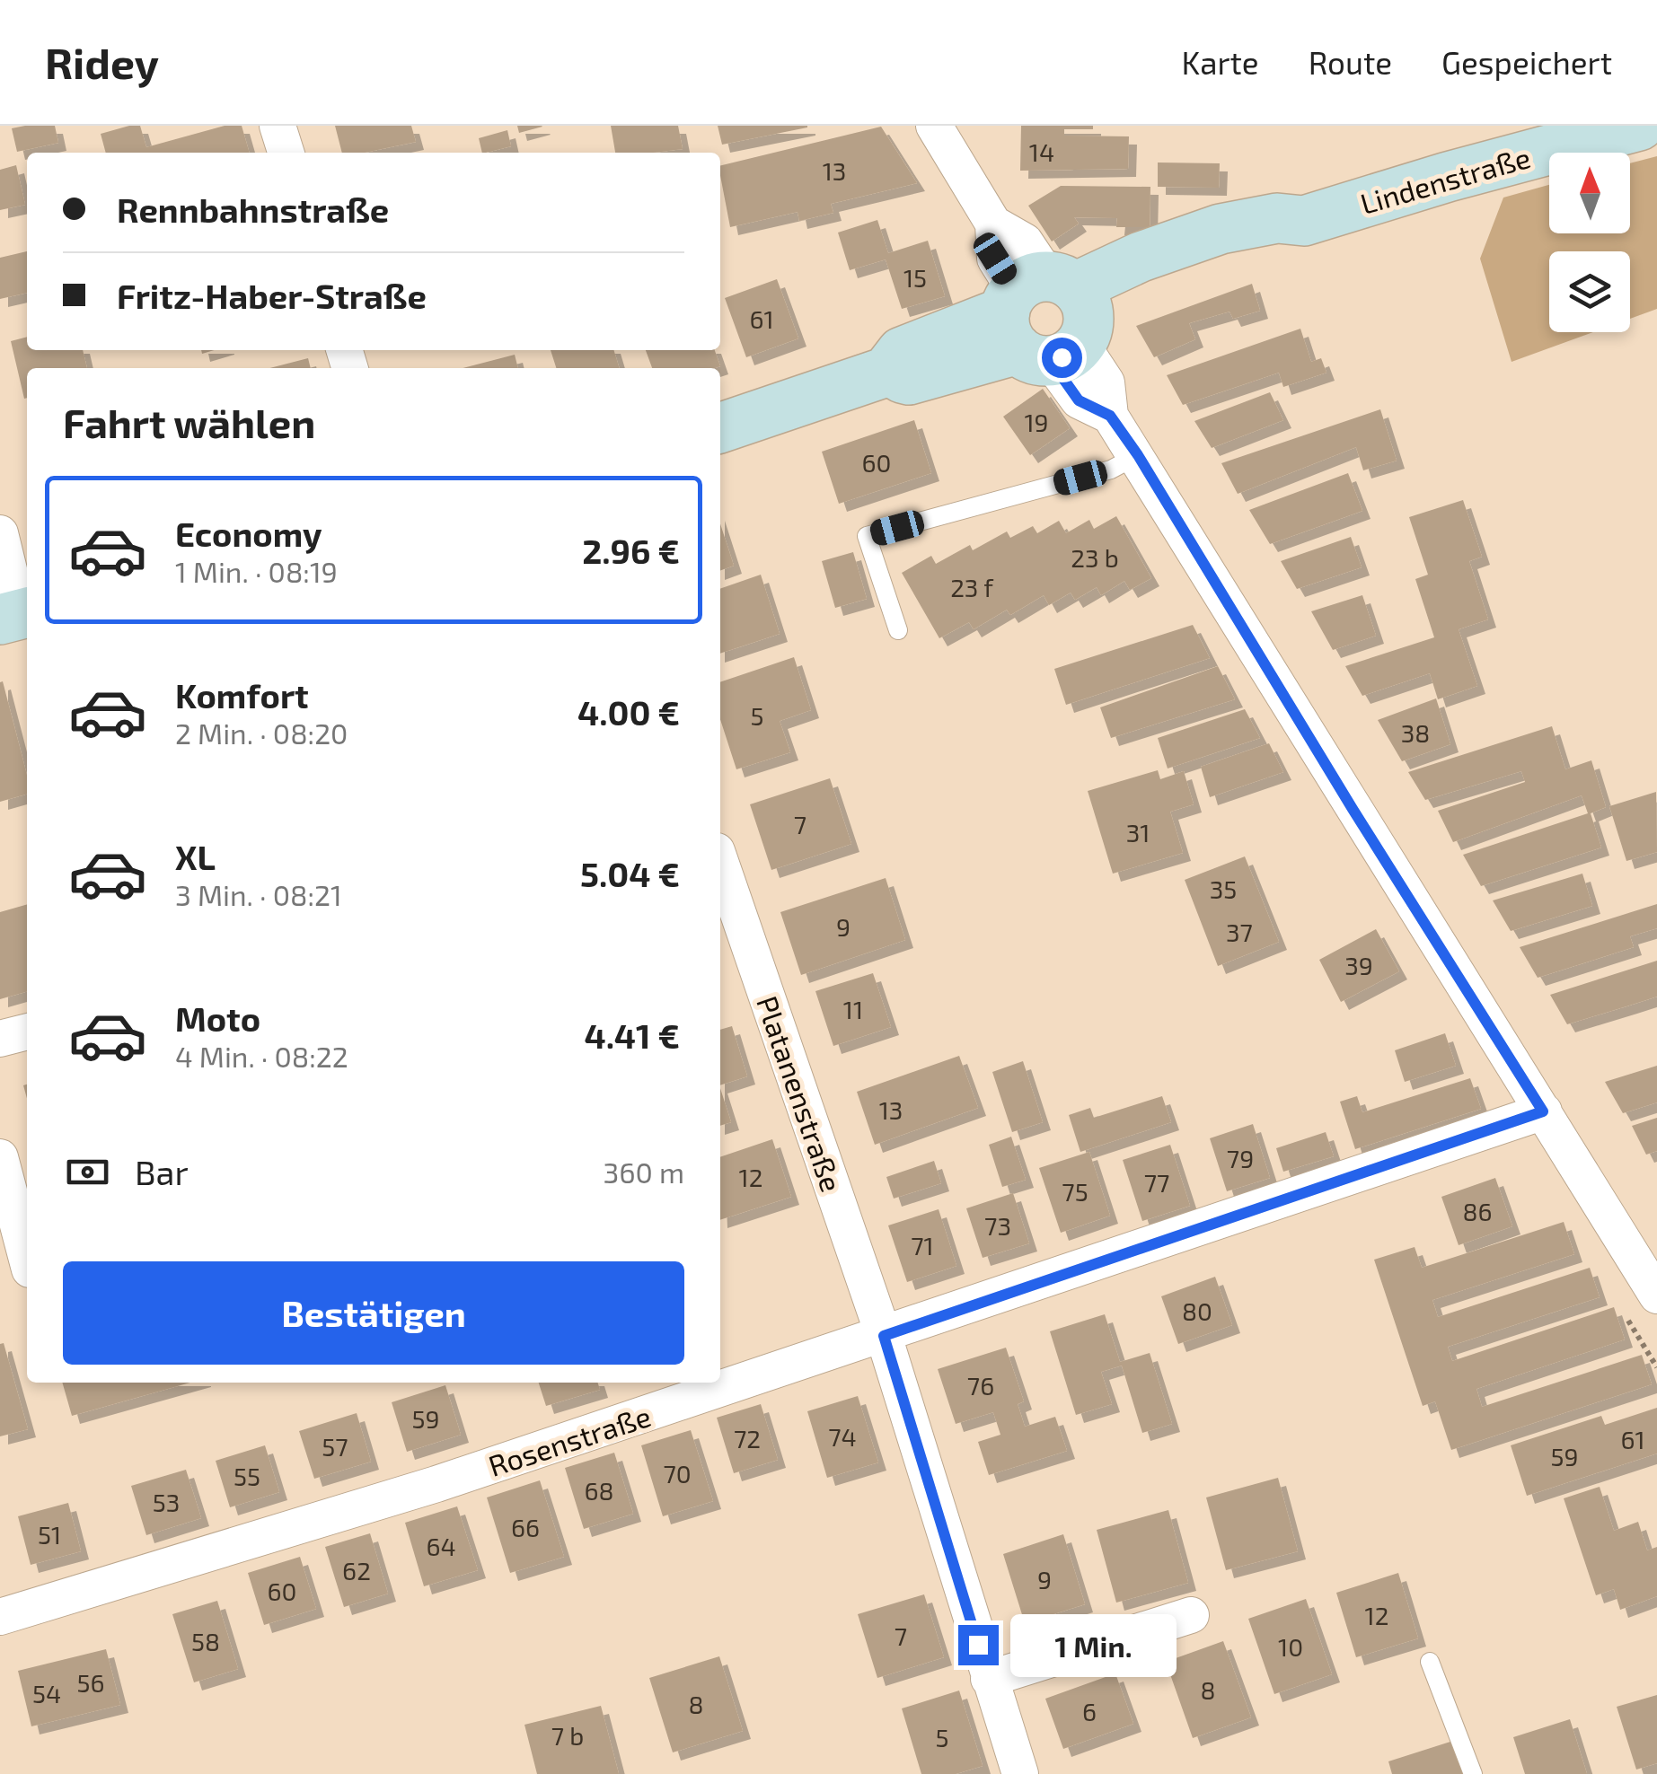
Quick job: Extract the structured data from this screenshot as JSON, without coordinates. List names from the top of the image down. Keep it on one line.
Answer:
{"streets":{"main road":["Lindenstraße"],"street":["Platanenstraße","Rosenstraße"]},"crossings":[["Platanenstraße","Rosenstraße"]],"house_numbers":["14","13","15","61","19","60","23 b","23 f","5","38","7","31","35","9","37","39","11","13","79","12","77","75","86","73","71","80","76","59","74","72","61","57","59","70","55","68","53","66","51","64","62","9","60","12","7","58","10","56","8","54","8","6","7 b","5"],"north":"top","page":{"header":"Ridey","nav":["Karte","Route","Gespeichert"],"banner":["Rennbahnstraße","Fritz-Haber-Straße"],"heading":"Fahrt wählen","list":[{"name":"Economy","note":"1 Min. · 08:19","value":"2.96 €"},{"name":"Komfort","note":"2 Min. · 08:20","value":"4.00 €"},{"name":"XL","note":"3 Min. · 08:21","value":"5.04 €"},{"name":"Moto","note":"4 Min. · 08:22","value":"4.41 €"}],"pay":["Bar","360 m"],"buttons":"Bestätigen","bubble":"1 Min."}}
